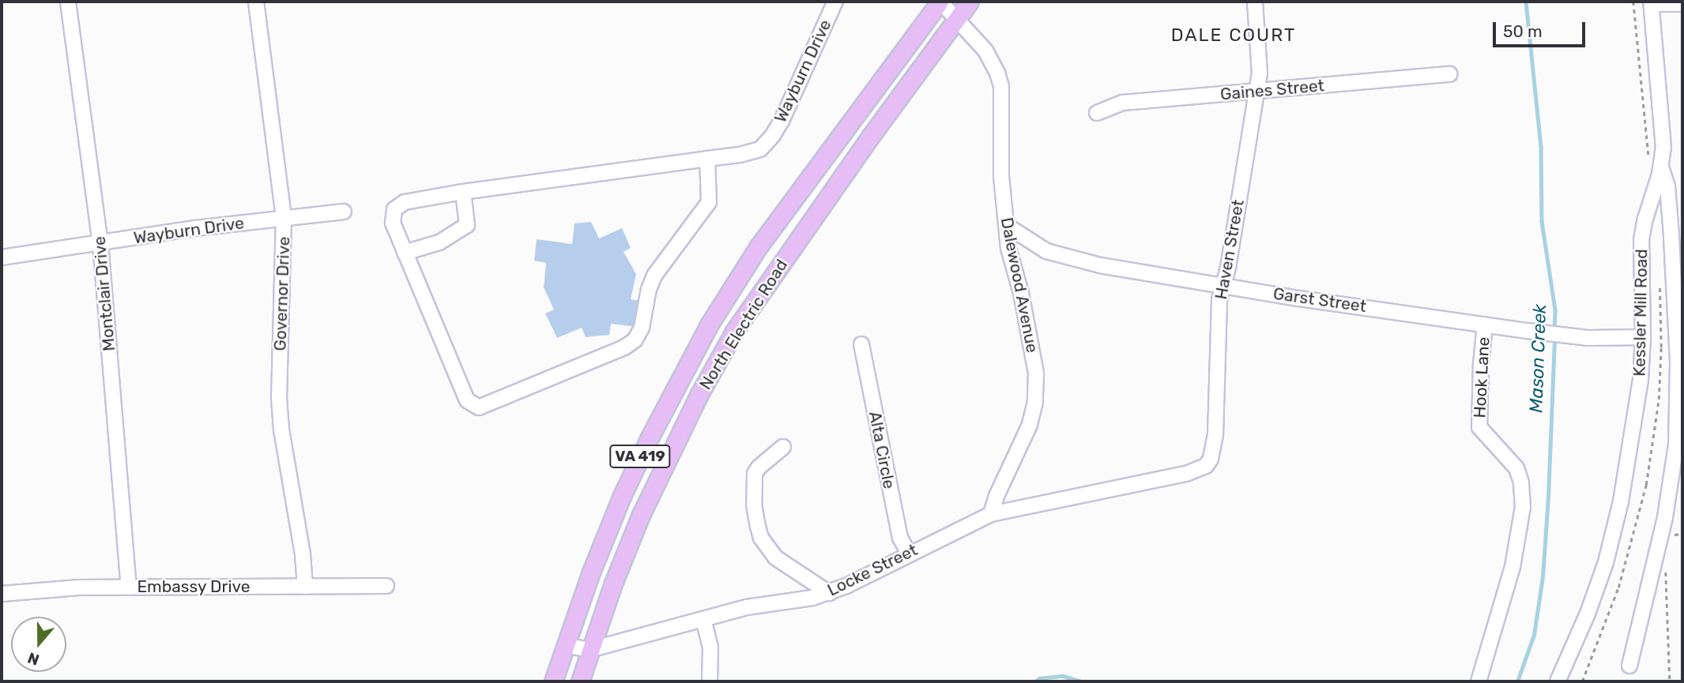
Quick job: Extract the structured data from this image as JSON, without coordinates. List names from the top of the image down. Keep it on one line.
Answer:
{"streets":{"main road":["North Electric Road","VA 419"],"street":["Wayburn Drive","Gaines Street","Haven Street","Dalewood Avenue","Montclair Drive","Governor Drive","Garst Street","Kessler Mill Road","Hook Lane","Alta Circle","Locke Street","Embassy Drive"]},"crossings":[["Wayburn Drive","Montclair Drive"],["Wayburn Drive","Governor Drive"],["Gaines Street","Haven Street"],["Haven Street","Garst Street"],["Haven Street","Locke Street"],["Dalewood Avenue","Garst Street"],["Dalewood Avenue","North Electric Road"],["Dalewood Avenue","Locke Street"],["Montclair Drive","Embassy Drive"],["Governor Drive","Embassy Drive"],["Garst Street","Kessler Mill Road"],["Garst Street","Hook Lane"],["North Electric Road","Locke Street"],["Alta Circle","Locke Street"]],"districts":["DALE COURT"],"water":["Mason Creek"],"scale_bar":"50 m","north":"bottom"}
